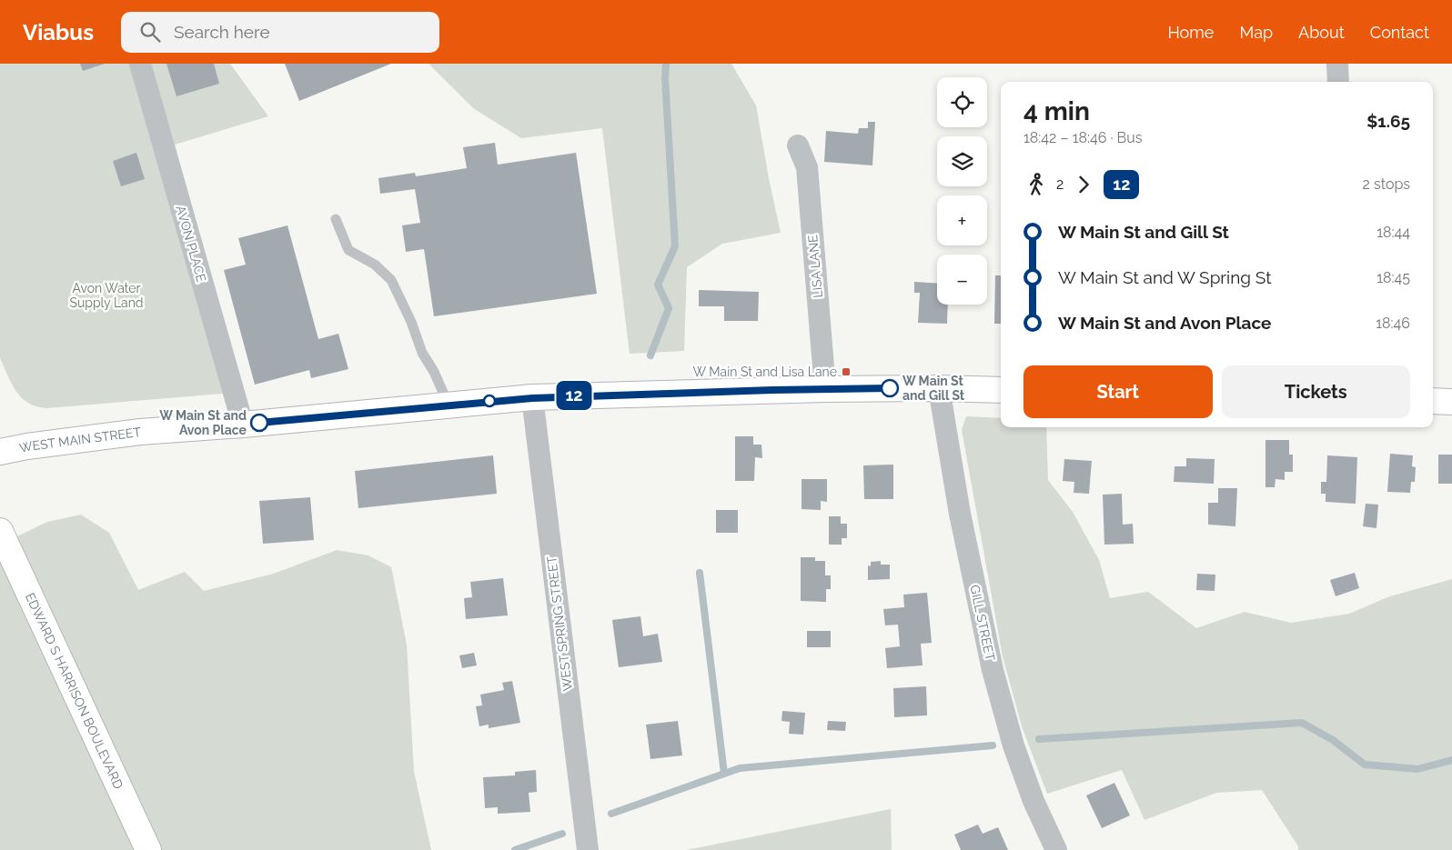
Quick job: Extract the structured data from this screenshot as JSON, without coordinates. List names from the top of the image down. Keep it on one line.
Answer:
{"streets":{"main road":["WEST MAIN STREET","EDWARD S HARRISON BOULEVARD"],"street":["AVON PLACE","LISA LANE","GILL STREET","WEST SPRING STREET"]},"crossings":[["AVON PLACE","WEST MAIN STREET"],["LISA LANE","WEST MAIN STREET"],["WEST MAIN STREET","GILL STREET"],["WEST MAIN STREET","WEST SPRING STREET"]],"parks":["Avon Water Supply Land"],"places":{"transit":["W Main St and Lisa Lane"],"other":["W Main St and Gill St","W Main St and Avon Place"]},"lines":["bus line 12"],"page":{"header":"Viabus","search":"Search here","nav":["Home","Map","About","Contact"],"on_map":"12","map_buttons":["+","−"],"heading":["4 min","18:42 – 18:46 · Bus","$1.65"],"legs":["2","12","2 stops"],"list":[{"name":"W Main St and Gill St","value":"18:44"},{"name":"W Main St and W Spring St","value":"18:45"},{"name":"W Main St and Avon Place","value":"18:46"}],"buttons":["Start","Tickets"]}}
